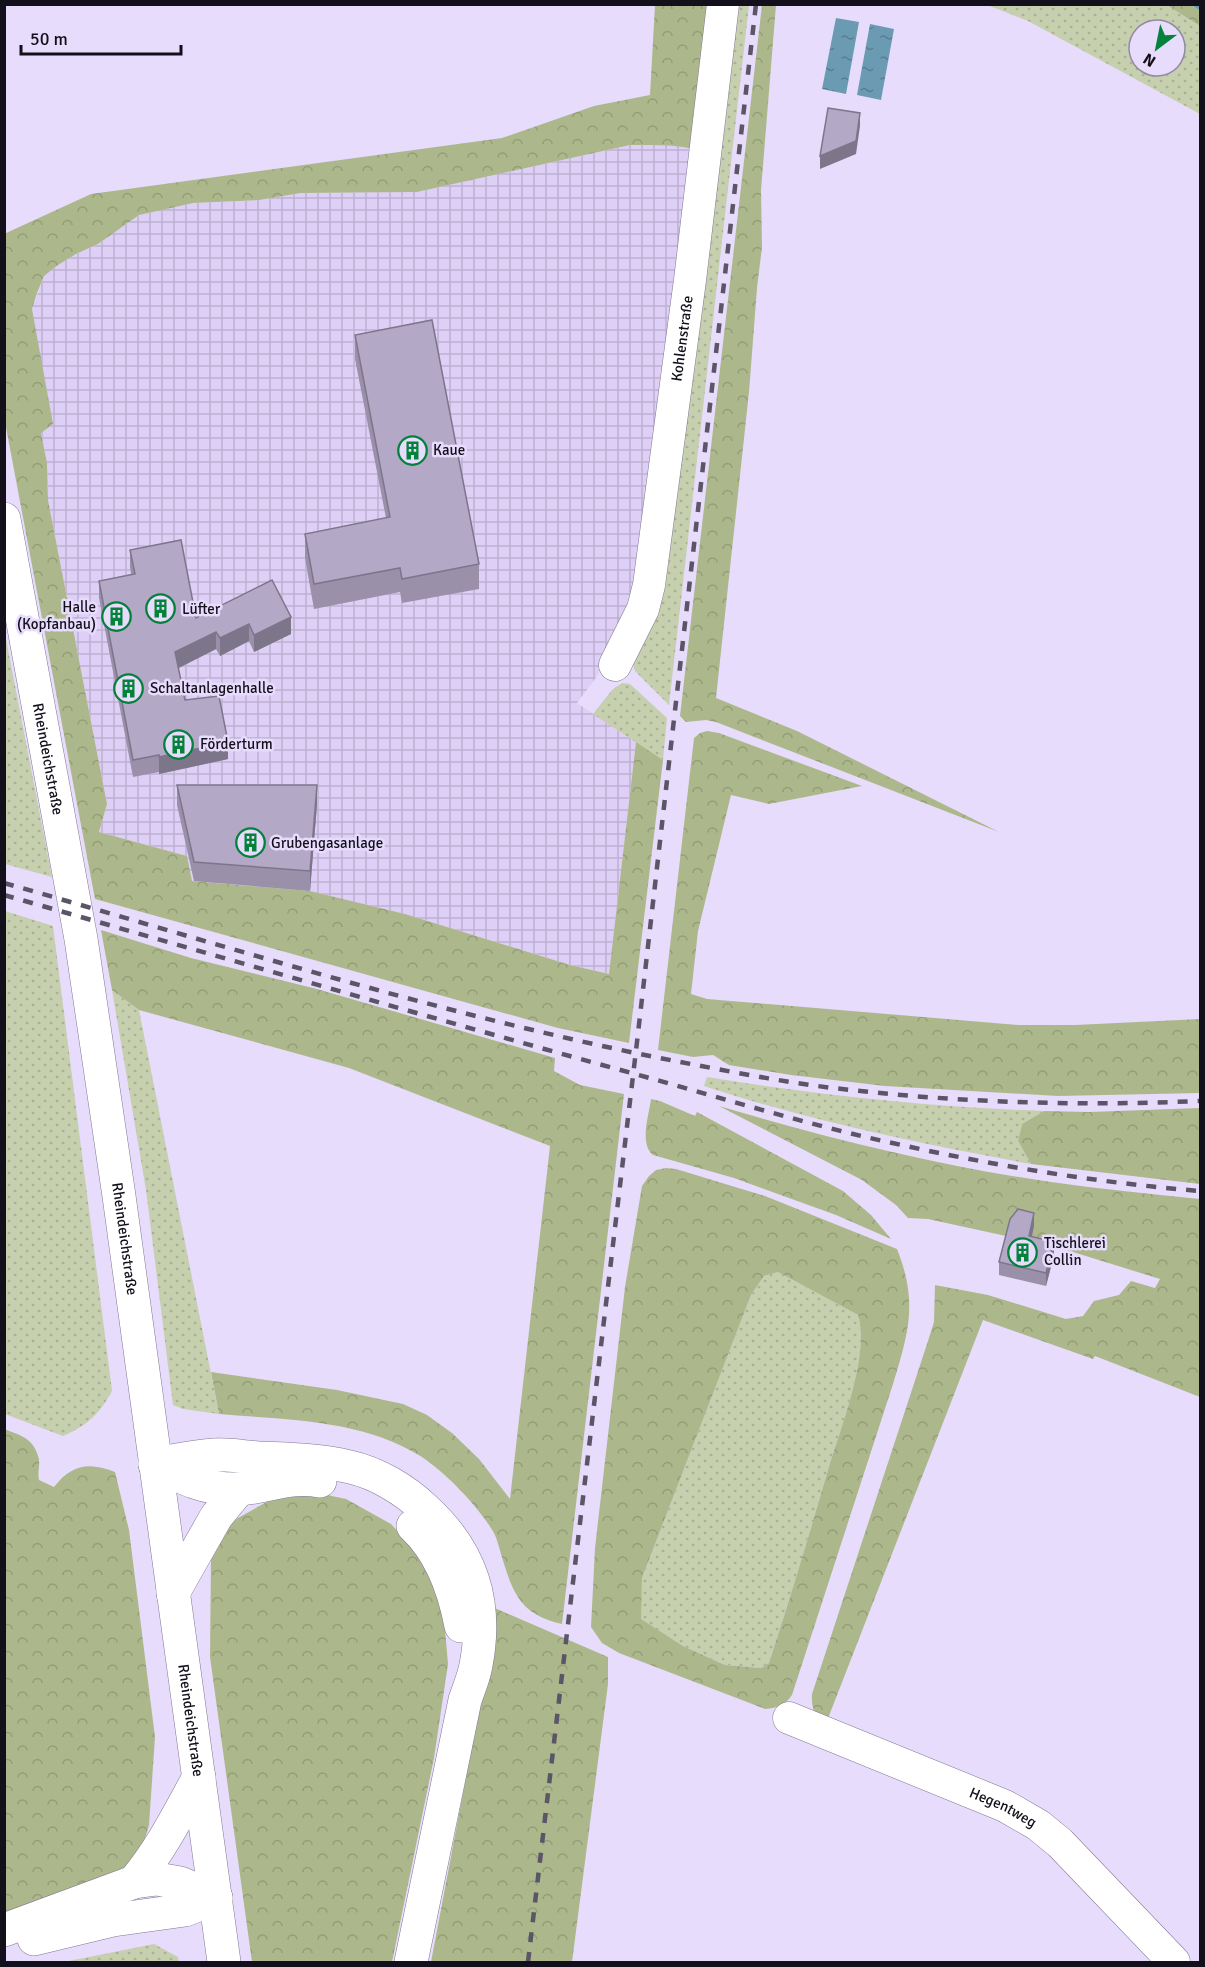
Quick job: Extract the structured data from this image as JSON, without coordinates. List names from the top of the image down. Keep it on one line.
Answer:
{"streets":{"main road":["Rheindeichstraße"],"street":["Kohlenstraße","Hegentweg"]},"places":{"building":["Kaue","Lüfter","Halle (Kopfanbau)","Schaltanlagenhalle","Förderturm","Grubengasanlage","Tischlerei Collin"]},"scale_bar":"50 m","north":"bottom left"}
